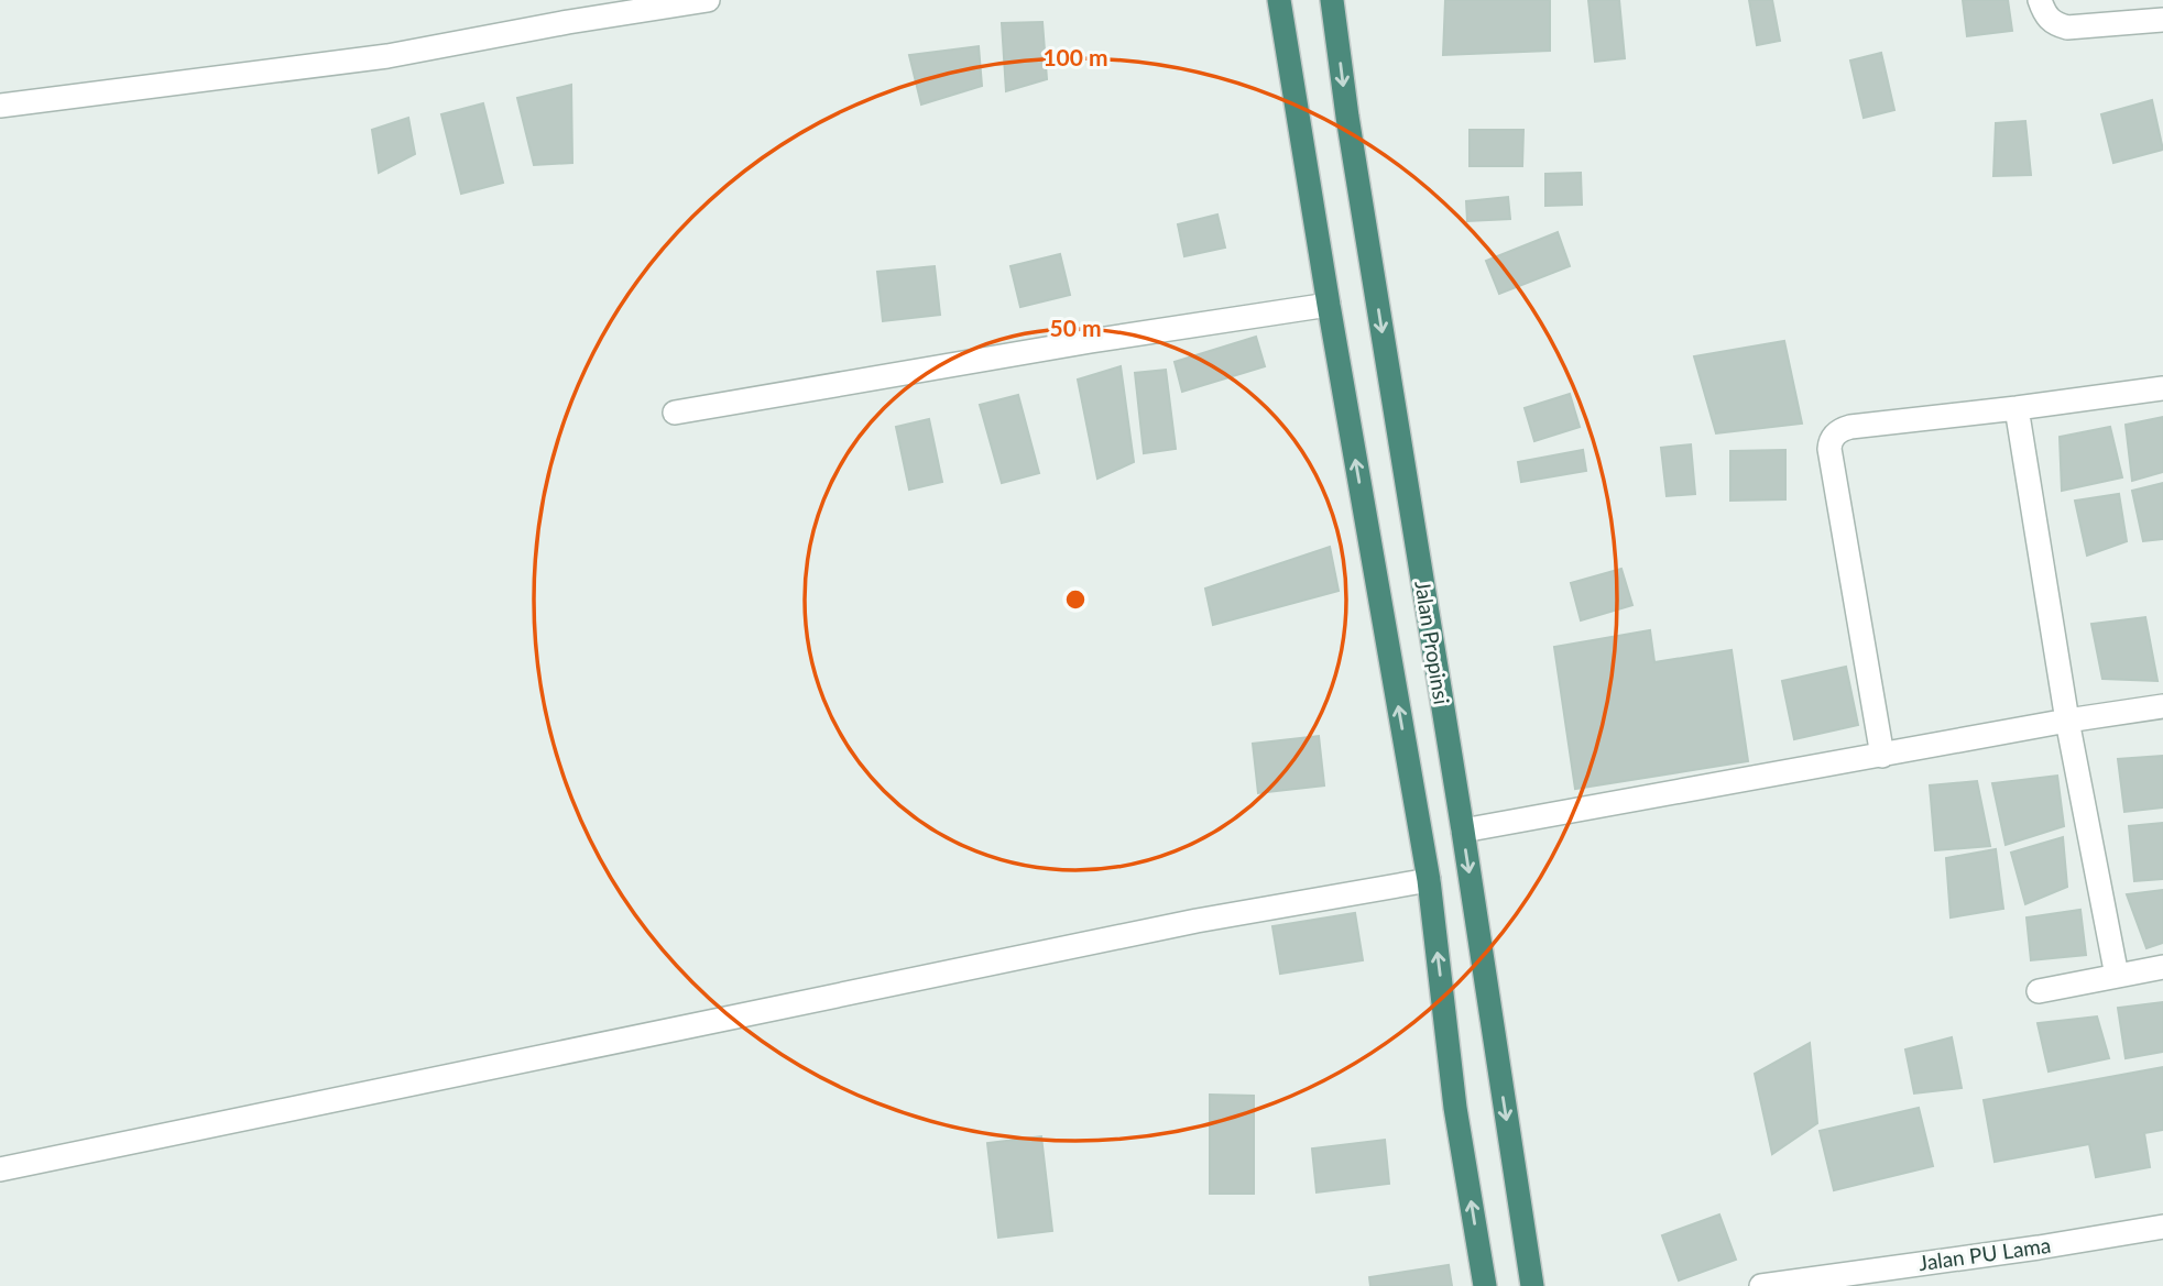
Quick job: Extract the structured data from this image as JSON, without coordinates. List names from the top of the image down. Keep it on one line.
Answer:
{"streets":{"highway":["Jalan Propinsi"],"street":["Jalan PU Lama"]},"rings":["100 m","50 m"]}
